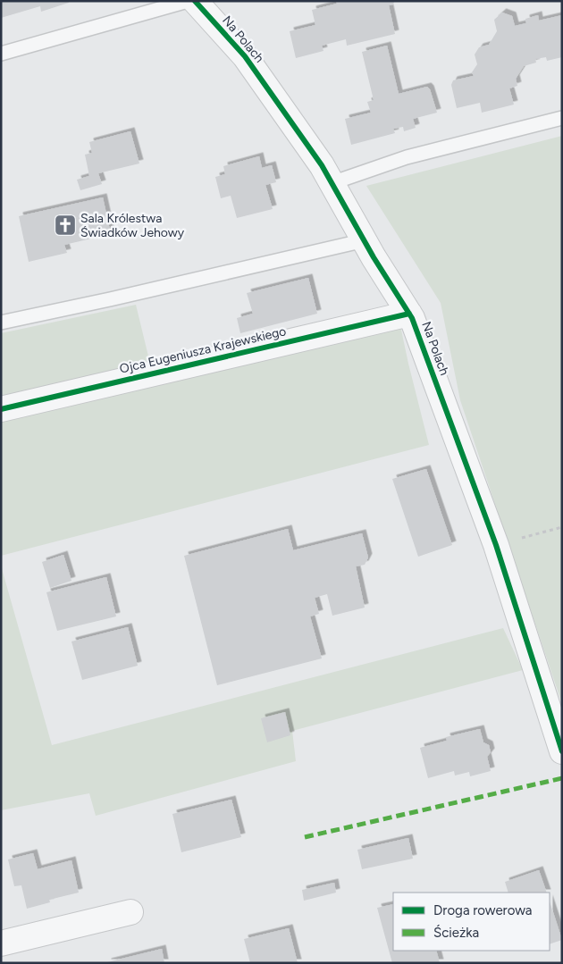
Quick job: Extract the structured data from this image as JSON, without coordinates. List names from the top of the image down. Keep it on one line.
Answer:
{"streets":{"street":["Na Polach","Ojca Eugeniusza Krajewskiego"]},"crossings":[["Na Polach","Ojca Eugeniusza Krajewskiego"]],"places":{"church":["Sala Królestwa Świadków Jehowy"]},"legend":["Droga rowerowa","Ścieżka"]}
